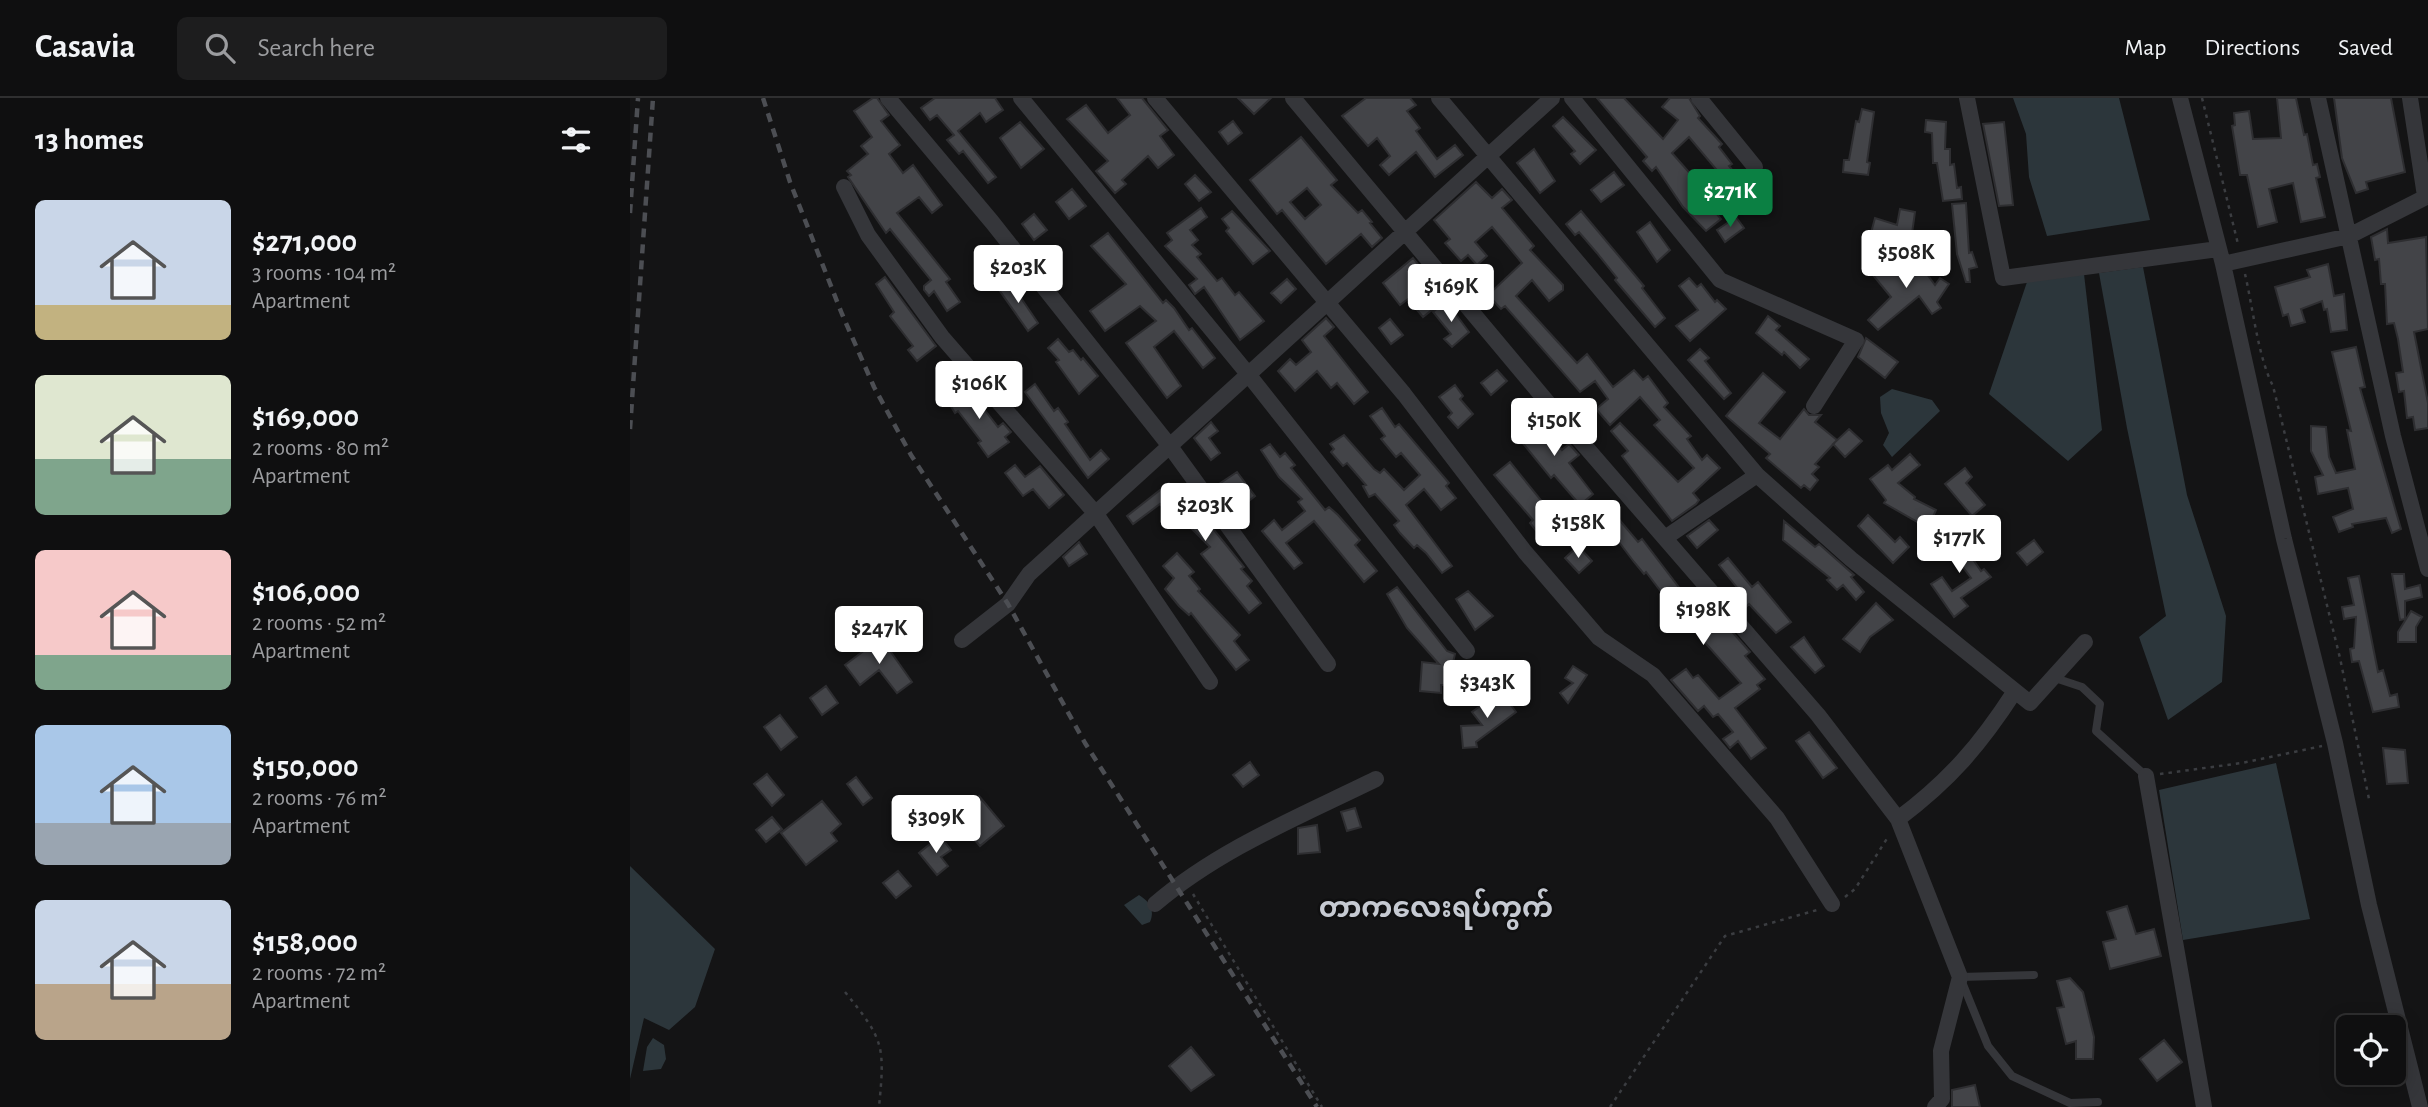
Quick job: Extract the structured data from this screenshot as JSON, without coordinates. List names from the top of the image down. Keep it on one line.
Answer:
{"districts":["တာကလေးရပ်ကွက်"],"page":{"header":"Casavia","search":"Search here","nav":["Map","Directions","Saved"],"heading":"13 homes","price":["$271K","$508K","$203K","$169K","$106K","$150K","$203K","$158K","$177K","$198K","$247K","$343K","$309K"],"list":[{"name":"$271,000","note":"3 rooms · 104 m² · Apartment"},{"name":"$169,000","note":"2 rooms · 80 m² · Apartment"},{"name":"$106,000","note":"2 rooms · 52 m² · Apartment"},{"name":"$150,000","note":"2 rooms · 76 m² · Apartment"},{"name":"$158,000","note":"2 rooms · 72 m² · Apartment"}]}}
